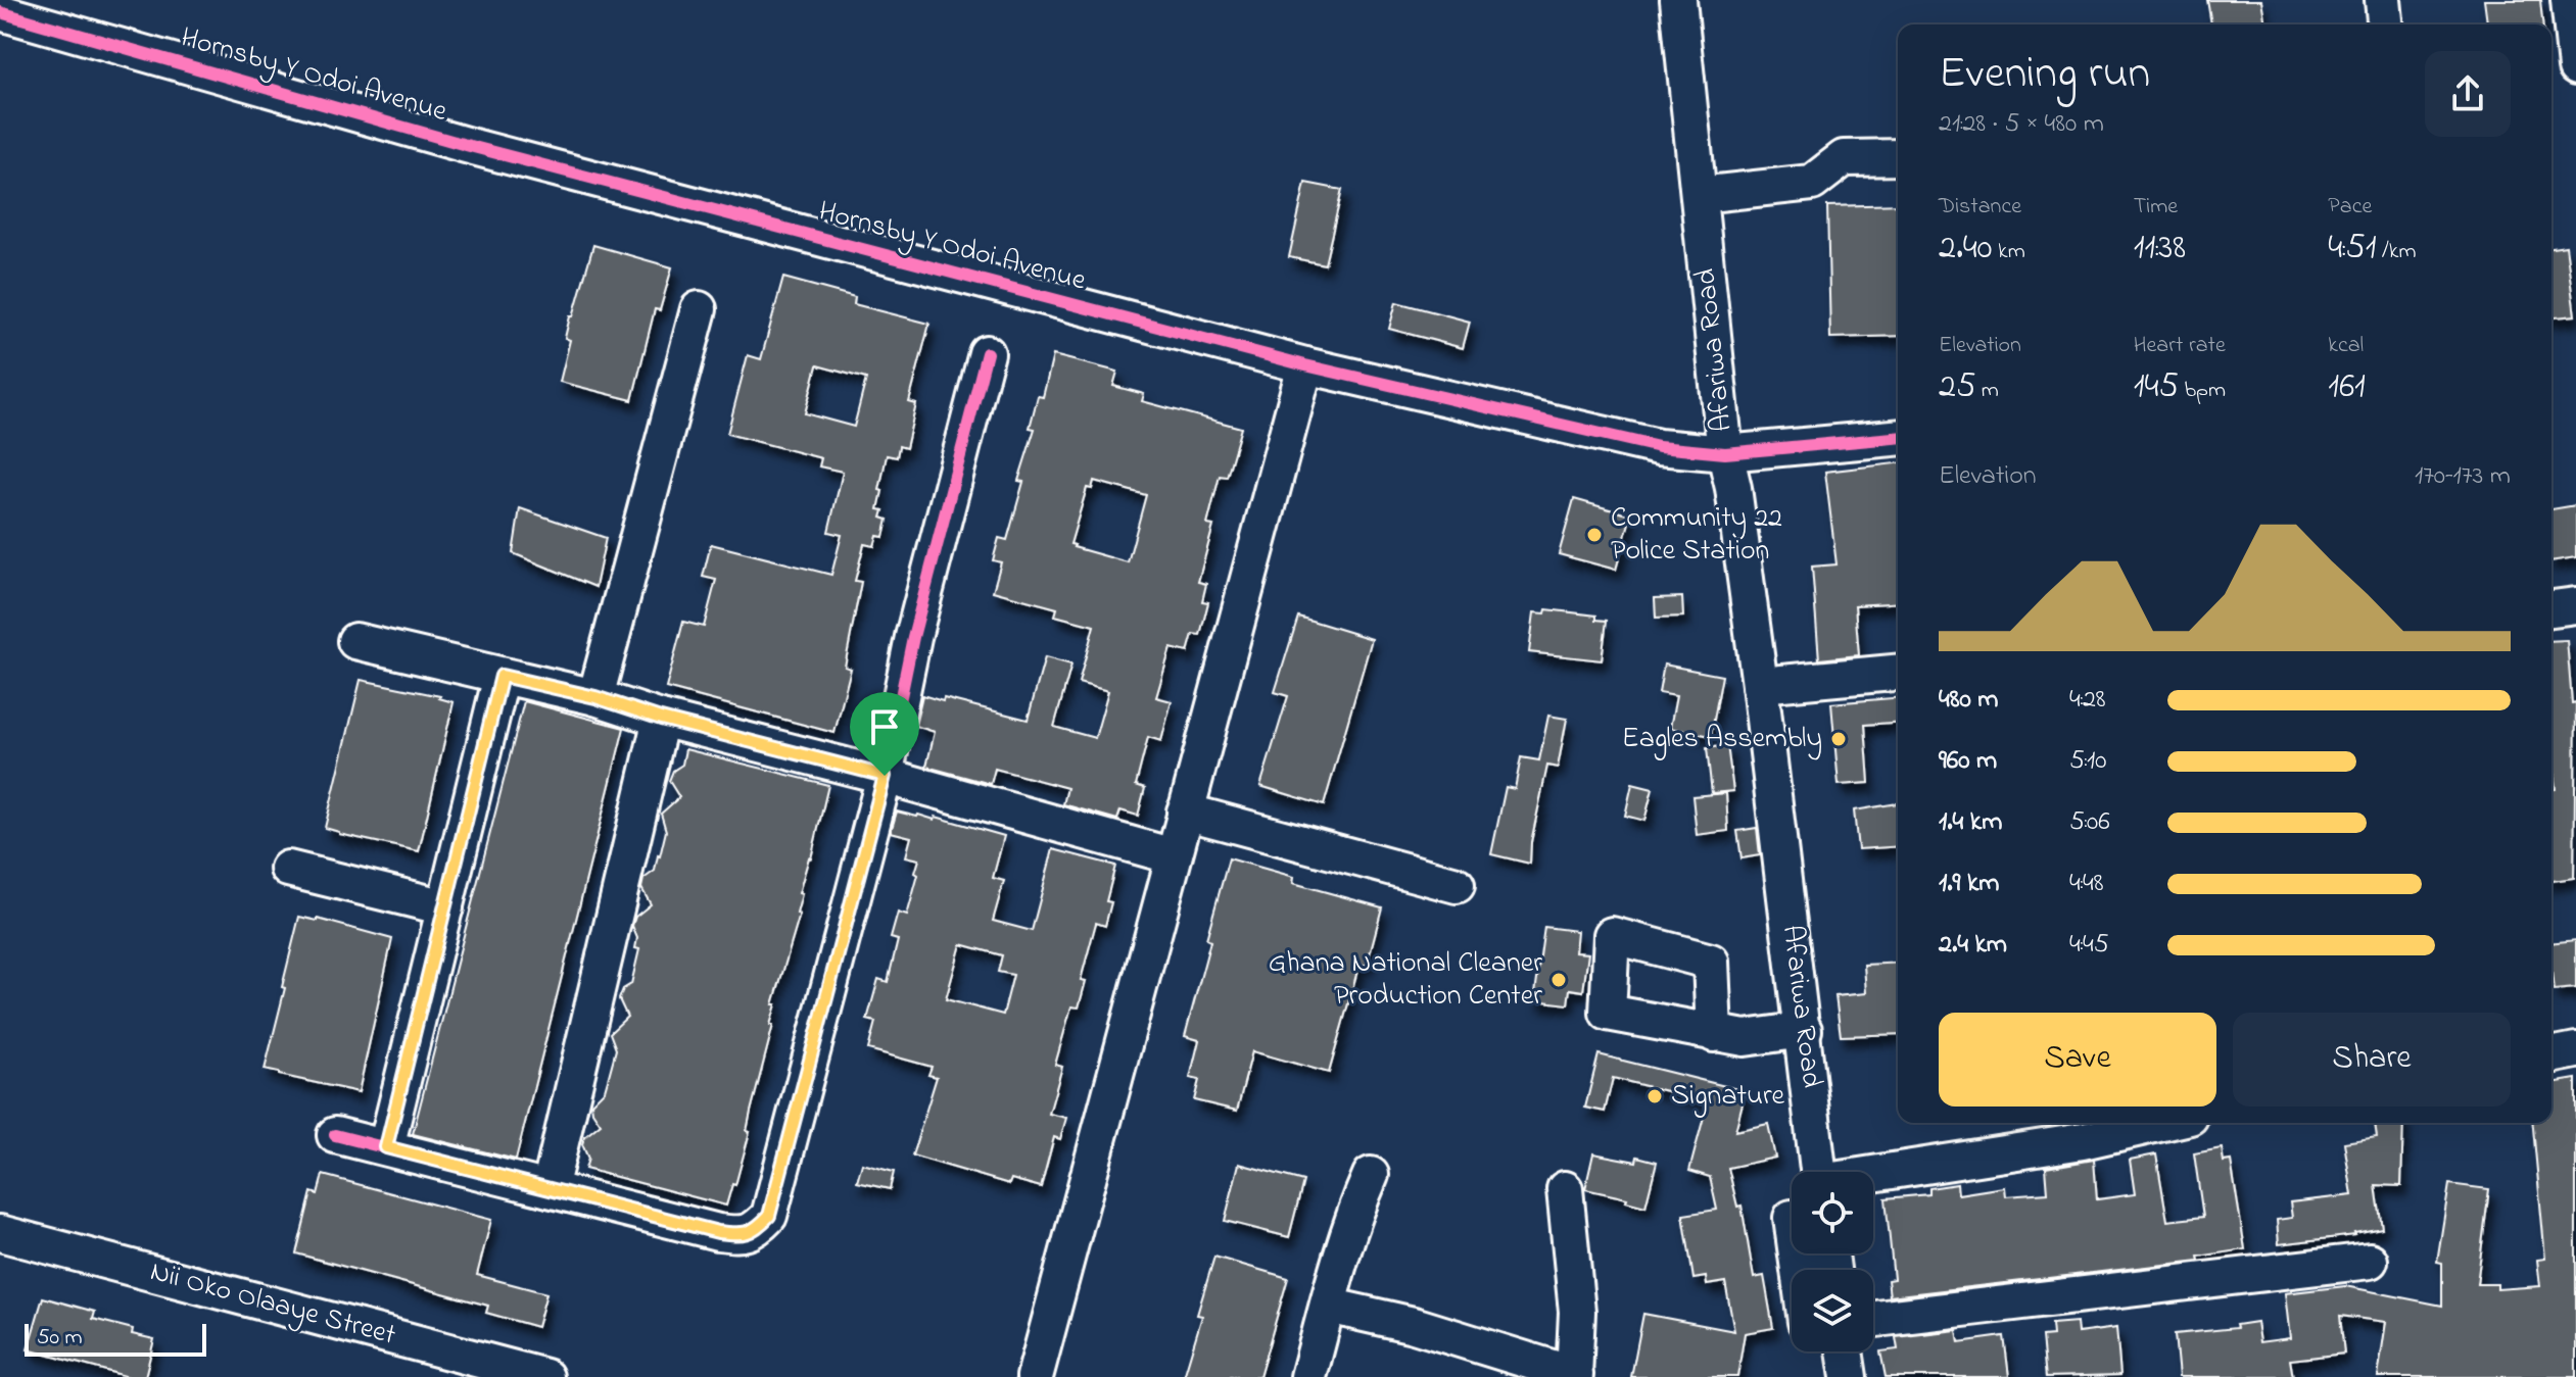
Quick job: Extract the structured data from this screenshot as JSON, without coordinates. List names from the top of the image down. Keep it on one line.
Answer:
{"streets":{"street":["Hornsby Y Odoi Avenue","Afariwa Road","Nii Oko Olaaye Street"]},"crossings":[["Hornsby Y Odoi Avenue","Afariwa Road"]],"places":["Community 22 Police Station","Eagles Assembly","Ghana National Cleaner Production Center","Signature"],"scale_bar":"50 m","page":{"heading":["Evening run","21:28 · 5 × 480 m"],"stats":[["Distance","2.40 km"],["Time","11:38"],["Pace","4:51 /km"],["Elevation","25 m"],["Heart rate","145 bpm"],["kcal","161"]],"chart":["Elevation","170–173 m"],"list":[{"name":"480 m","note":"4:28"},{"name":"960 m","note":"5:10"},{"name":"1.4 km","note":"5:06"},{"name":"1.9 km","note":"4:48"},{"name":"2.4 km","note":"4:45"}],"buttons":["Save","Share"],"scale":"50 m"}}
